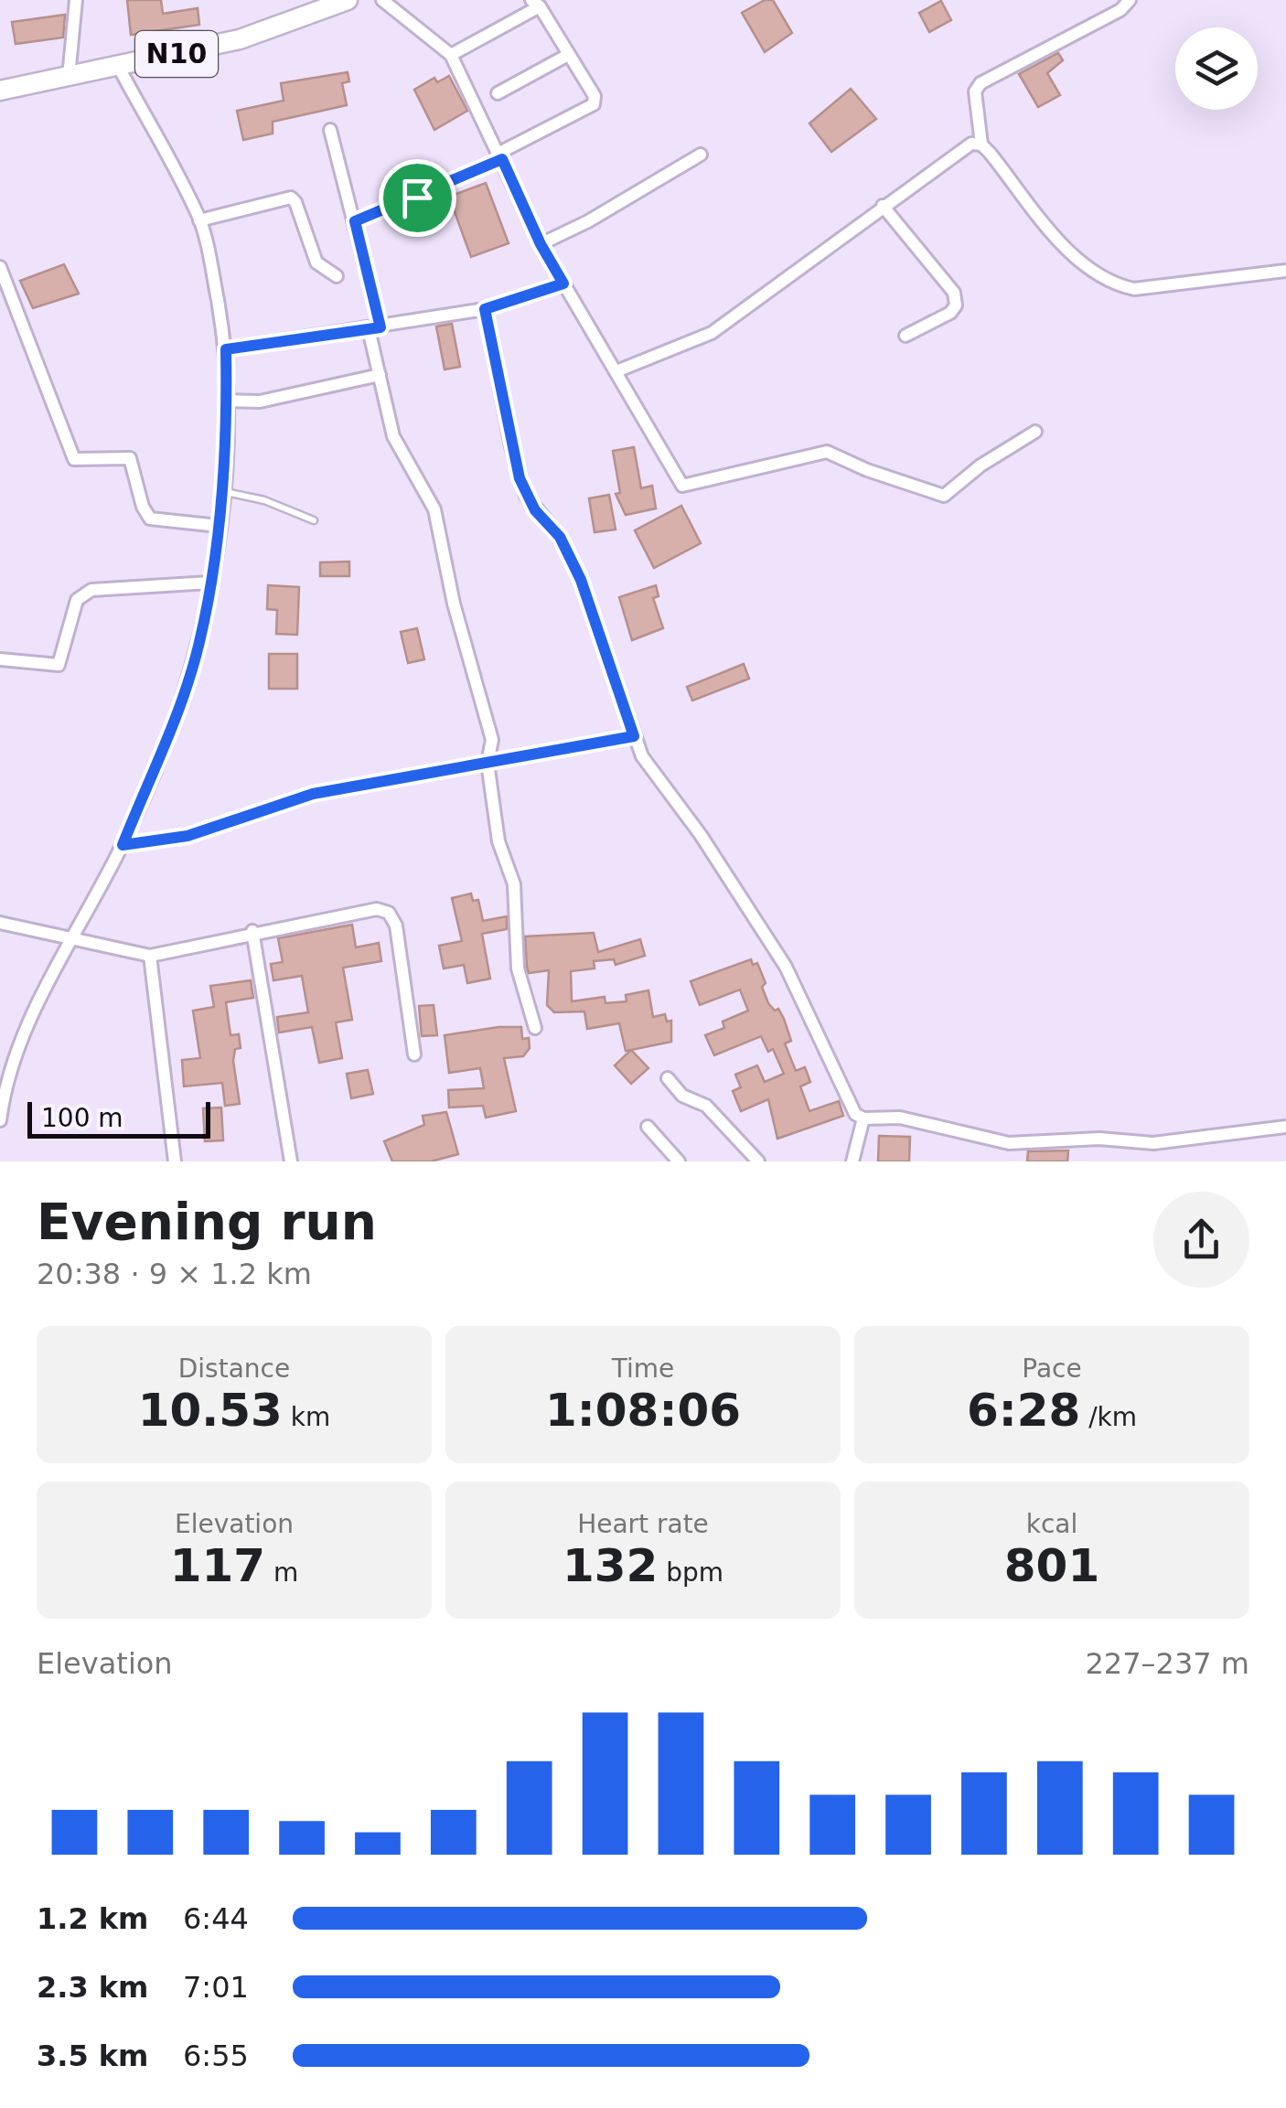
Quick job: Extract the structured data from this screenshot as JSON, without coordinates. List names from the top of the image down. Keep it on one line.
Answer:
{"streets":{"highway":["N10"]},"scale_bar":"100 m","page":{"scale":"100 m","heading":["Evening run","20:38 · 9 × 1.2 km"],"stats":[["Distance","10.53 km"],["Time","1:08:06"],["Pace","6:28 /km"],["Elevation","117 m"],["Heart rate","132 bpm"],["kcal","801"]],"chart":["Elevation","227–237 m"],"list":[{"name":"1.2 km","note":"6:44"},{"name":"2.3 km","note":"7:01"},{"name":"3.5 km","note":"6:55"}]}}
